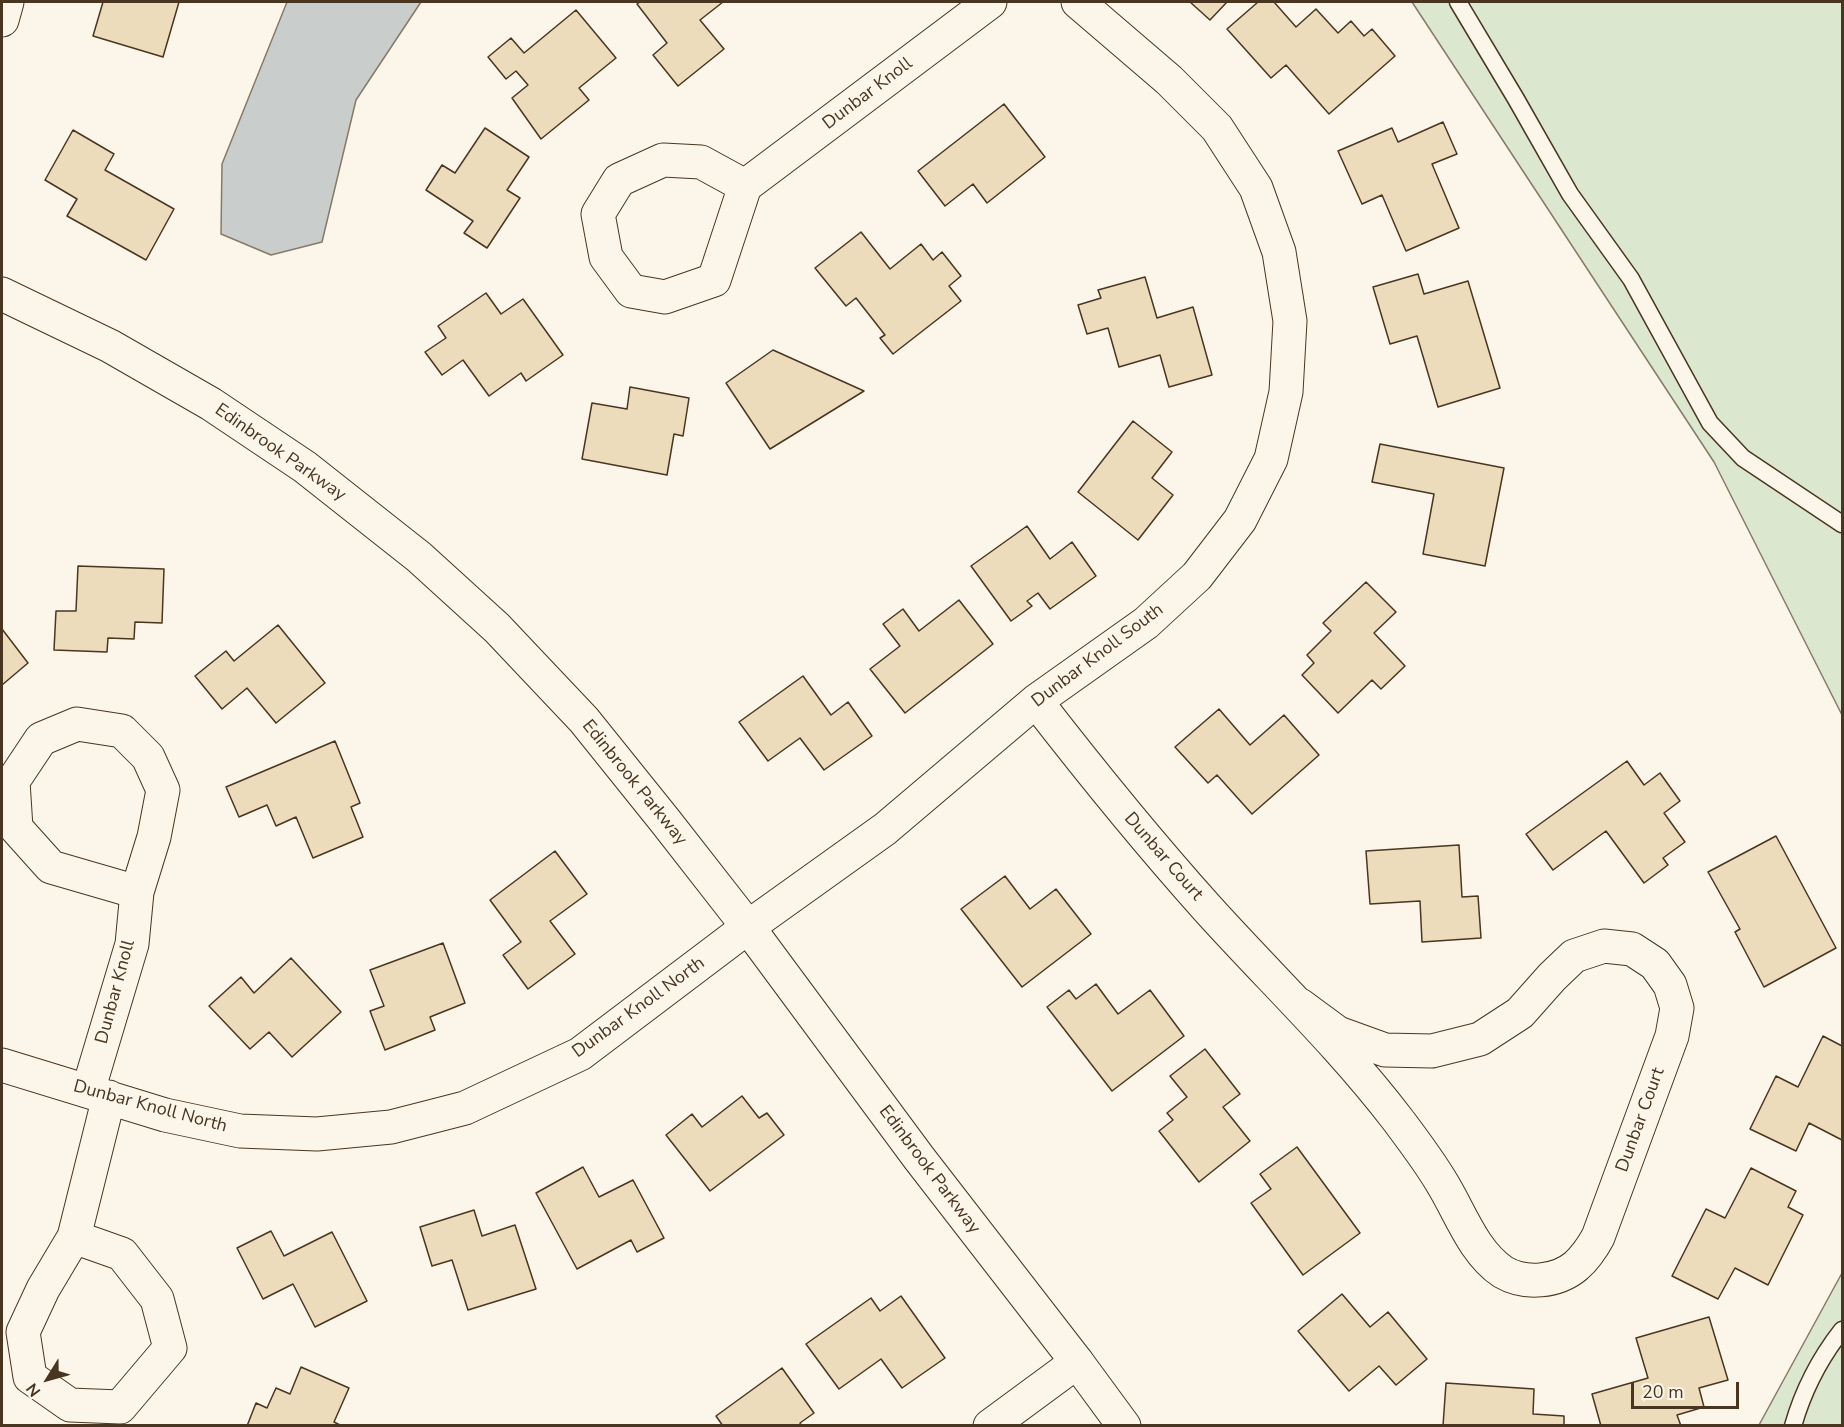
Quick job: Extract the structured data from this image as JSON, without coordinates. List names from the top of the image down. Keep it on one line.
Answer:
{"streets":{"street":["Dunbar Knoll","Edinbrook Parkway","Dunbar Knoll South","Dunbar Court","Dunbar Knoll North"]},"crossings":[["Dunbar Knoll","Dunbar Knoll North"],["Edinbrook Parkway","Dunbar Knoll South"],["Edinbrook Parkway","Dunbar Knoll North"],["Dunbar Knoll South","Dunbar Court"],["Dunbar Knoll South","Dunbar Knoll North"]],"scale_bar":"20 m","north":"bottom left"}
